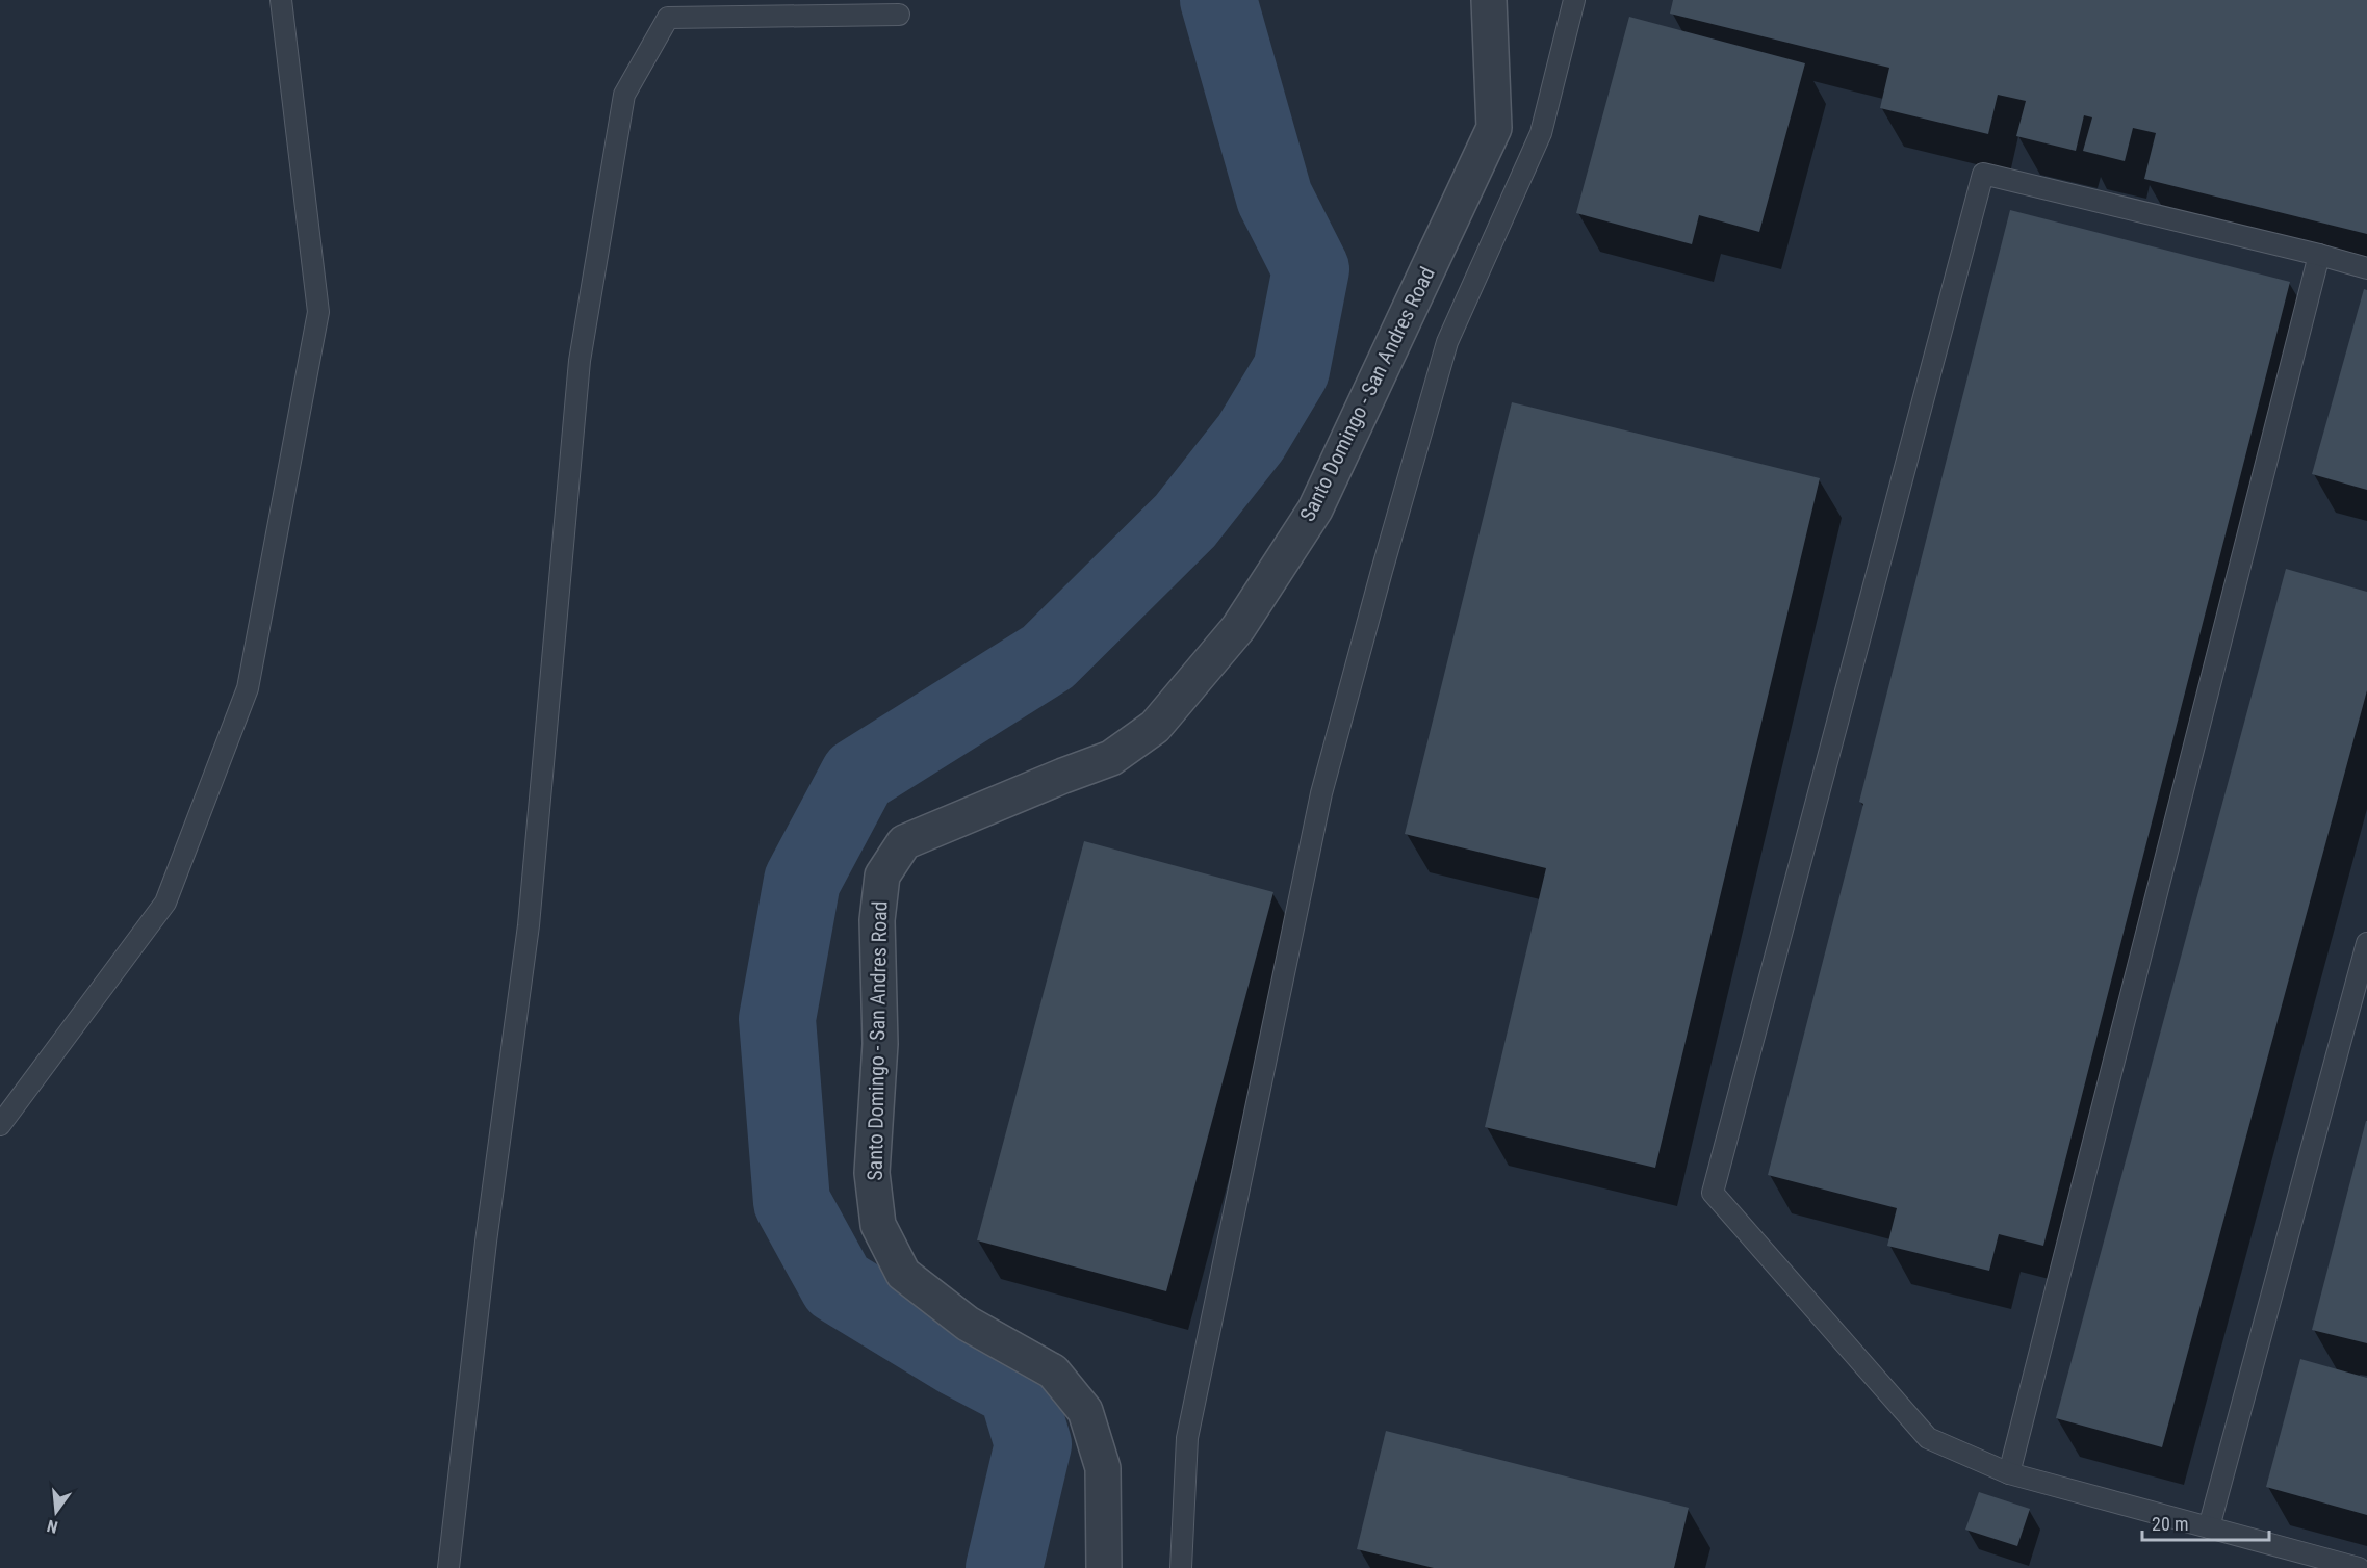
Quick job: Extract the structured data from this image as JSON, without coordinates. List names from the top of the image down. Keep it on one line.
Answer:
{"streets":{"street":["Santo Domingo - San Andres Road"]},"scale_bar":"20 m","north":"bottom"}
